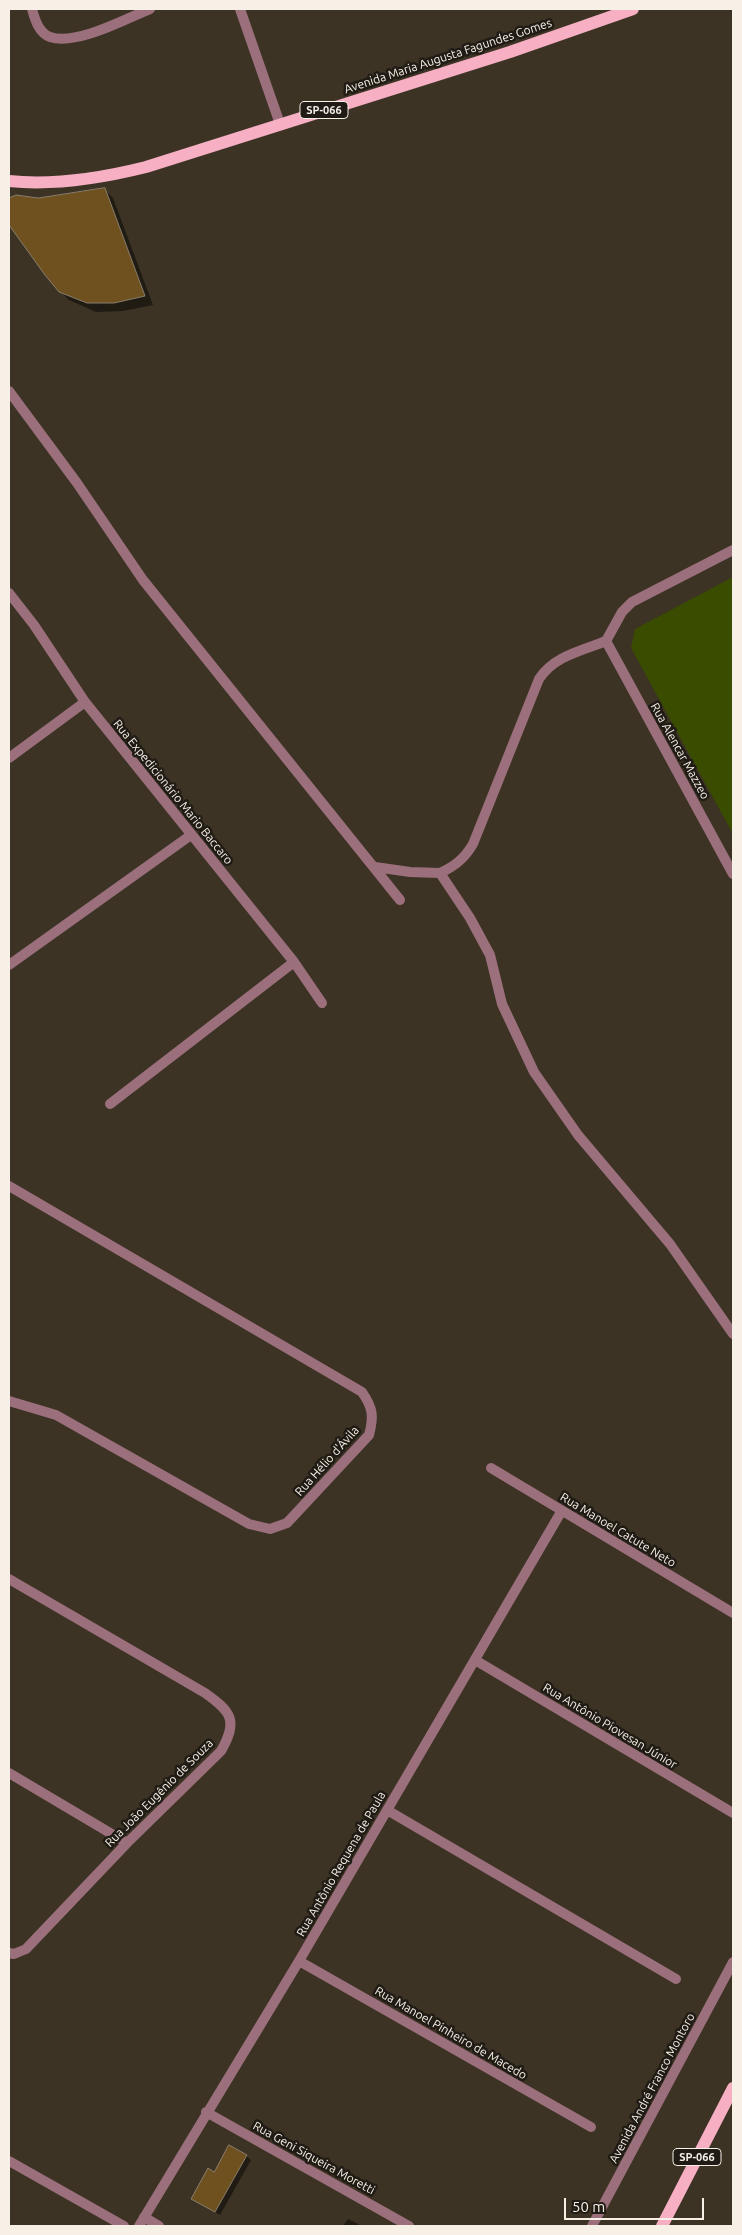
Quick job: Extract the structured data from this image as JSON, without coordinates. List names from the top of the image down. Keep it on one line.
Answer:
{"streets":{"main road":["Avenida Maria Augusta Fagundes Gomes","SP-066"],"street":["Rua Alencar Mazzeo","Rua Expedicionário Mario Baccaro","Rua Hélio d'Ávila","Rua Manoel Catute Neto","Rua Antônio Piovesan Júnior","Rua João Eugênio de Souza","Rua Antônio Requena de Paula","Rua Manoel Pinheiro de Macedo","Avenida André Franco Montoro","Rua Geni Siqueira Moretti"]},"crossings":[["Rua Manoel Catute Neto","Rua Antônio Requena de Paula"],["Rua Antônio Piovesan Júnior","Rua Antônio Requena de Paula"],["Rua Antônio Requena de Paula","Rua Manoel Pinheiro de Macedo"],["Rua Antônio Requena de Paula","Rua Geni Siqueira Moretti"]],"scale_bar":"50 m"}
